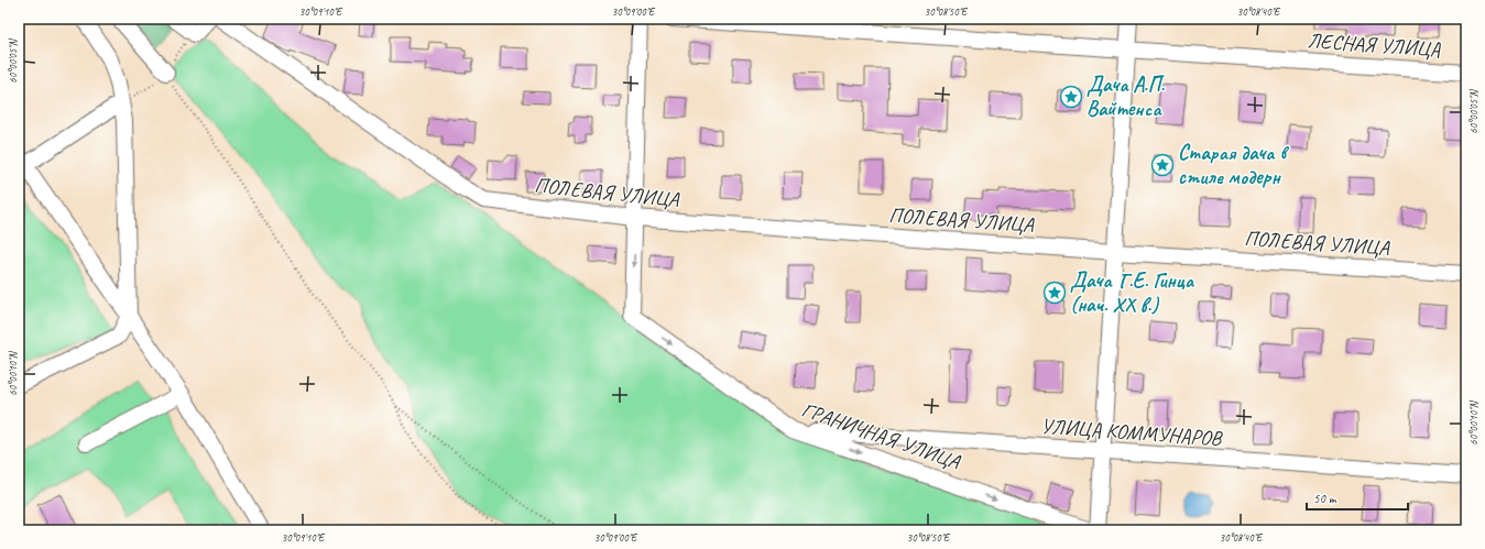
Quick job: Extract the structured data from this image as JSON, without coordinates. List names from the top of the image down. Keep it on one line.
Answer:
{"streets":{"street":["ЛЕСНАЯ УЛИЦА","ПОЛЕВАЯ УЛИЦА","УЛИЦА КОММУНАРОВ","ГРАНИЧНАЯ УЛИЦА"]},"crossings":[["ПОЛЕВАЯ УЛИЦА","ГРАНИЧНАЯ УЛИЦА"],["УЛИЦА КОММУНАРОВ","ГРАНИЧНАЯ УЛИЦА"]],"one_way":["ГРАНИЧНАЯ УЛИЦА"],"places":{"place":["Дача А.П. Вайтенса","Старая дача в стиле модерн","Дача Г.Е. Гинца (нач. XX в.)"]},"scale_bar":"50 m","coordinates":["30°09'10\"E","30°09'00\"E","30°08'50\"E","30°08'40\"E","60°00'05\"N","60°00'10\"N"]}
